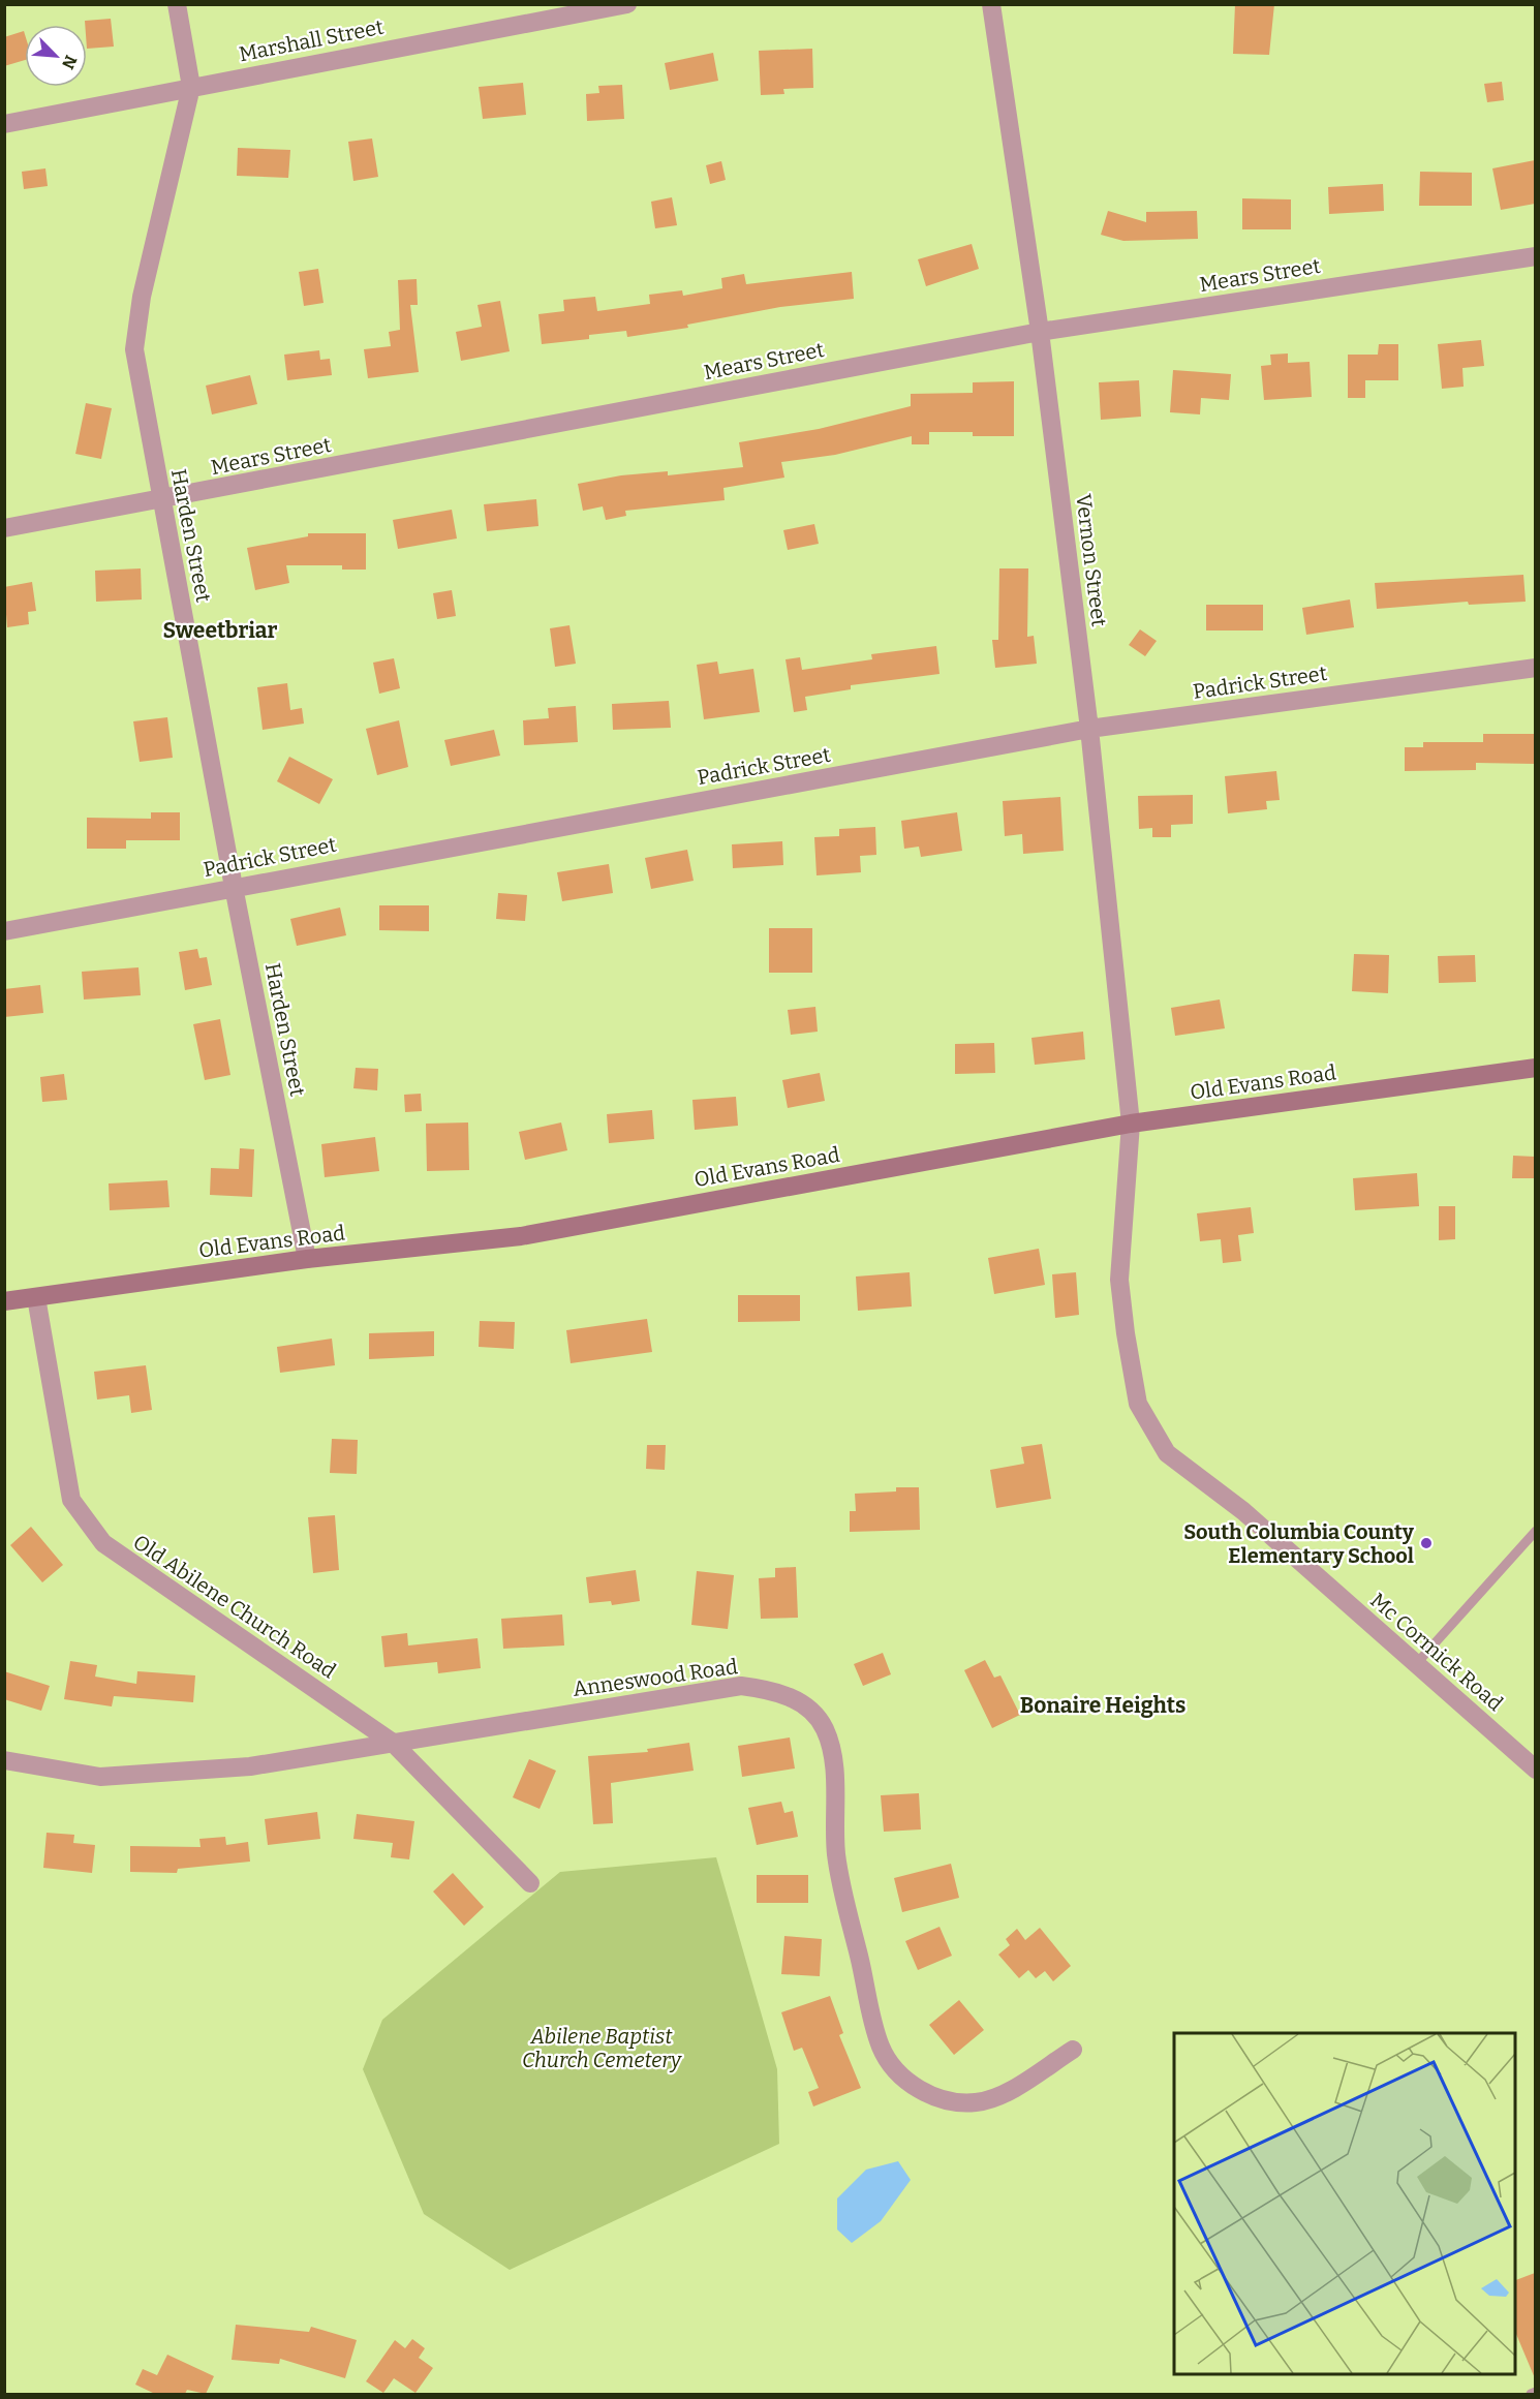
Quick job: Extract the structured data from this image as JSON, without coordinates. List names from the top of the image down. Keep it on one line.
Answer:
{"streets":{"street":["Marshall Street","Mears Street","Harden Street","Vernon Street","Padrick Street","Old Evans Road","Old Abilene Church Road","Mc Cormick Road","Anneswood Road"]},"crossings":[["Marshall Street","Harden Street"],["Mears Street","Harden Street"],["Mears Street","Vernon Street"],["Harden Street","Padrick Street"],["Harden Street","Old Evans Road"],["Vernon Street","Padrick Street"],["Vernon Street","Old Evans Road"],["Vernon Street","Mc Cormick Road"],["Old Evans Road","Old Abilene Church Road"],["Old Evans Road","Mc Cormick Road"],["Old Abilene Church Road","Anneswood Road"]],"districts":["Sweetbriar","Bonaire Heights"],"parks":["Abilene Baptist Church Cemetery"],"places":["South Columbia County Elementary School"],"north":"bottom right"}
